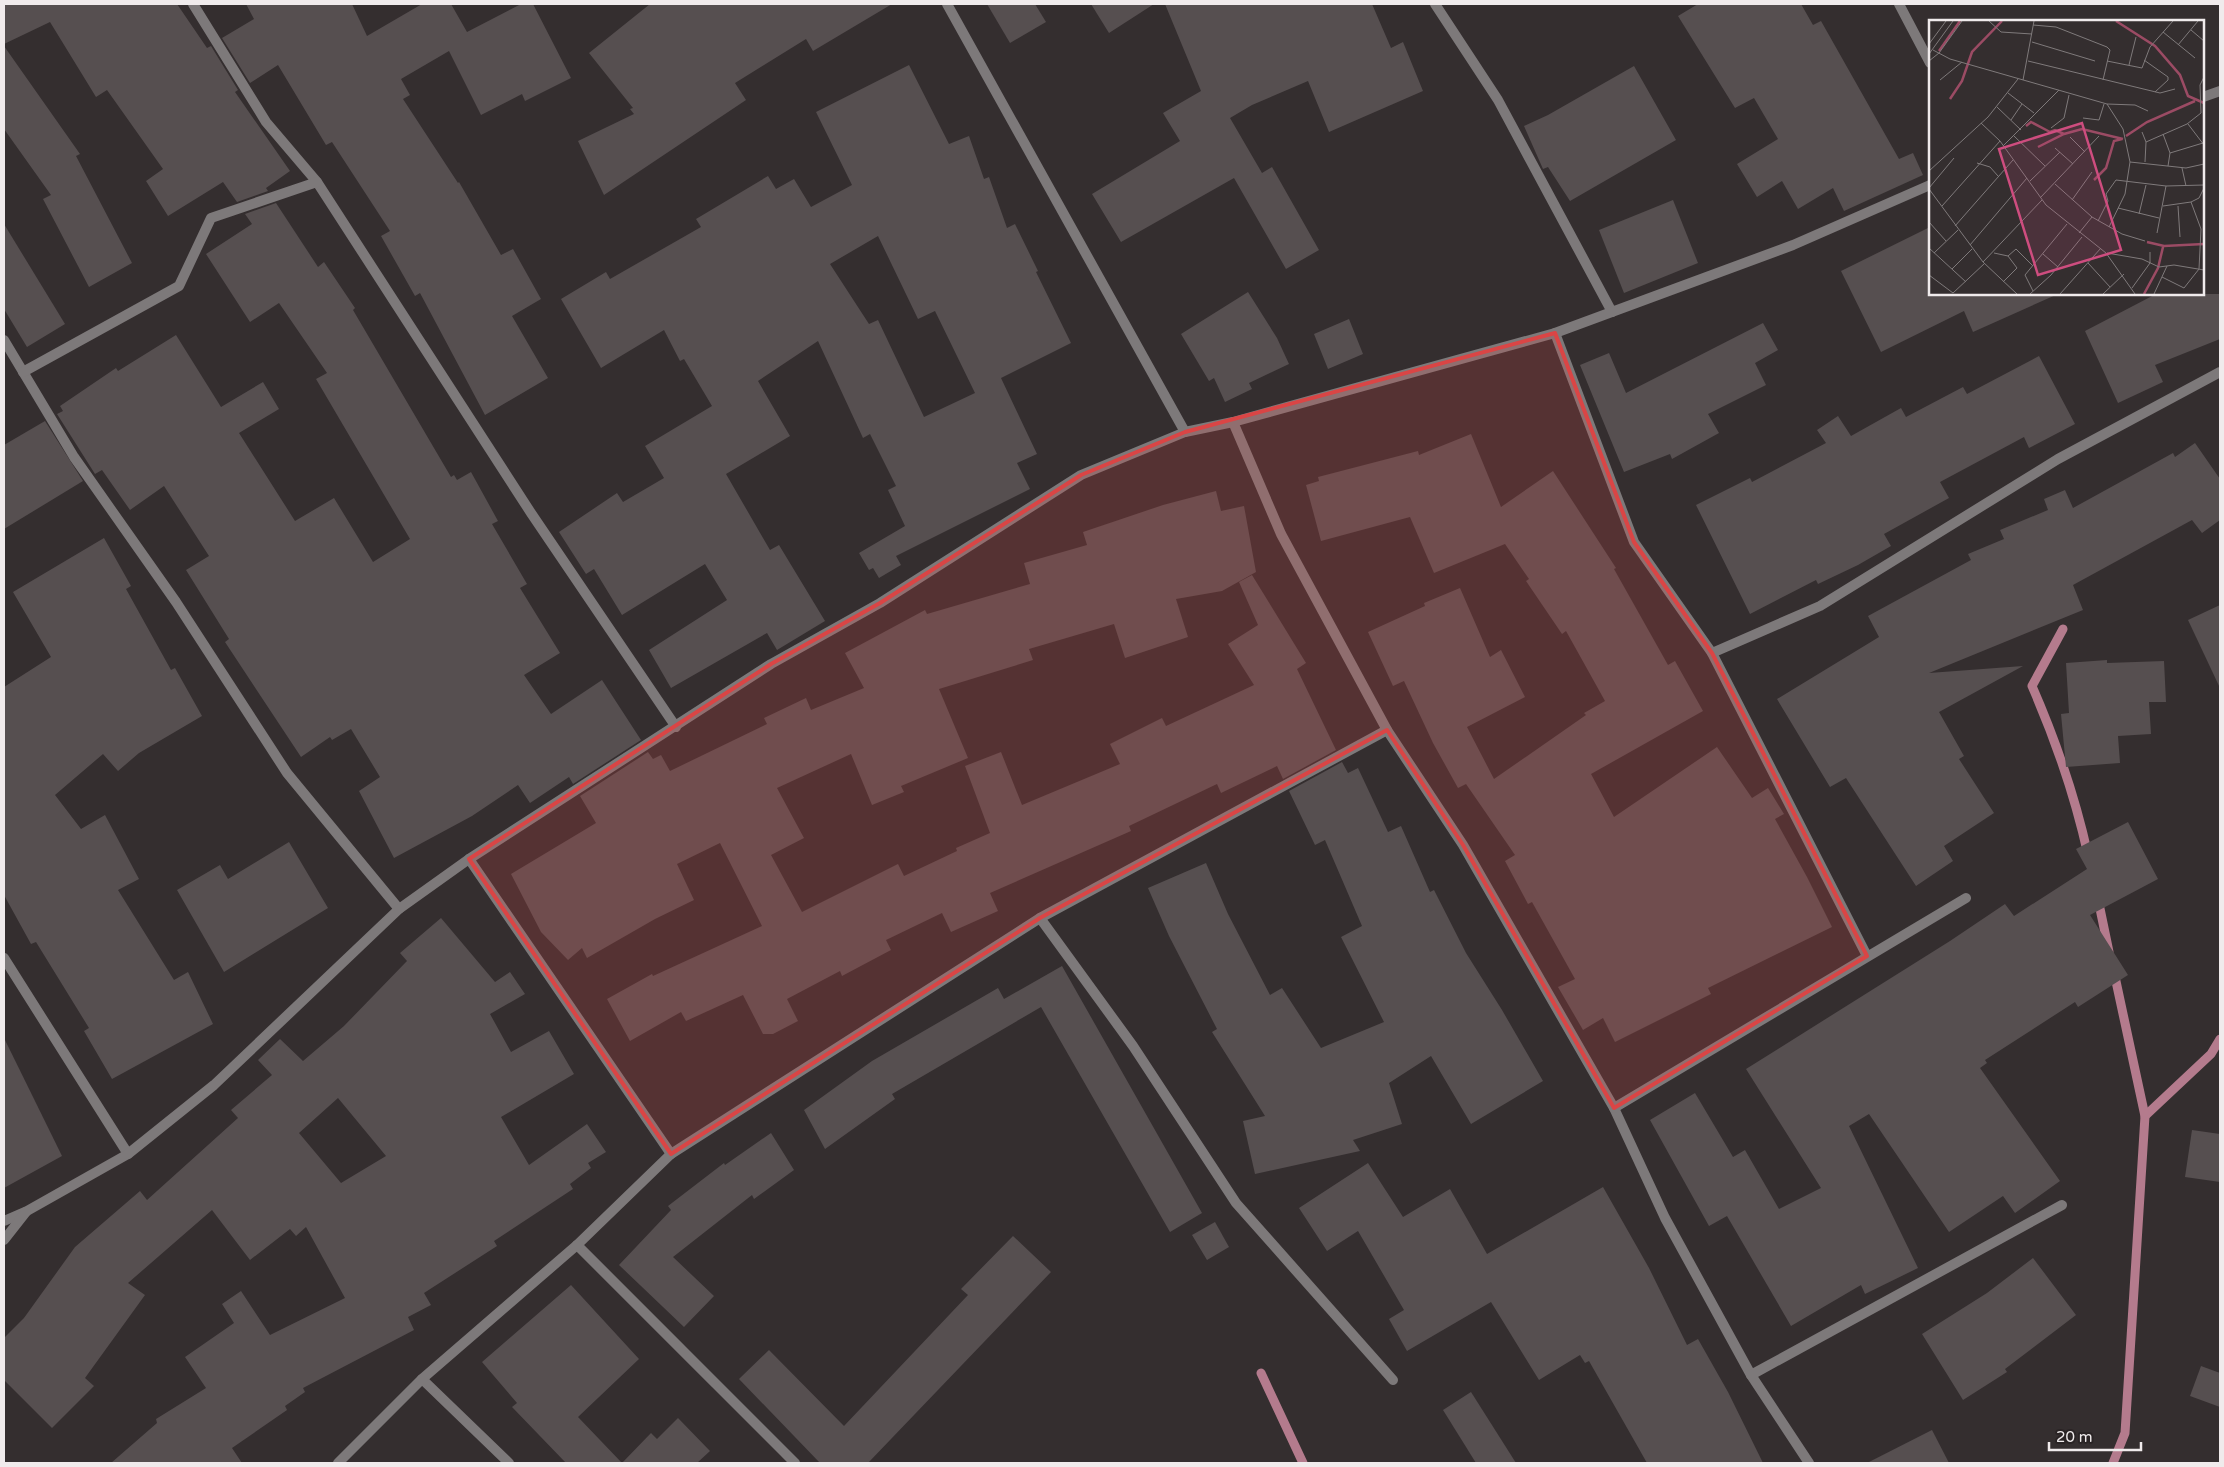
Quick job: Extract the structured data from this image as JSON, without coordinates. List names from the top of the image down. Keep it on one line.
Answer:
{"scale_bar":"20 m"}
